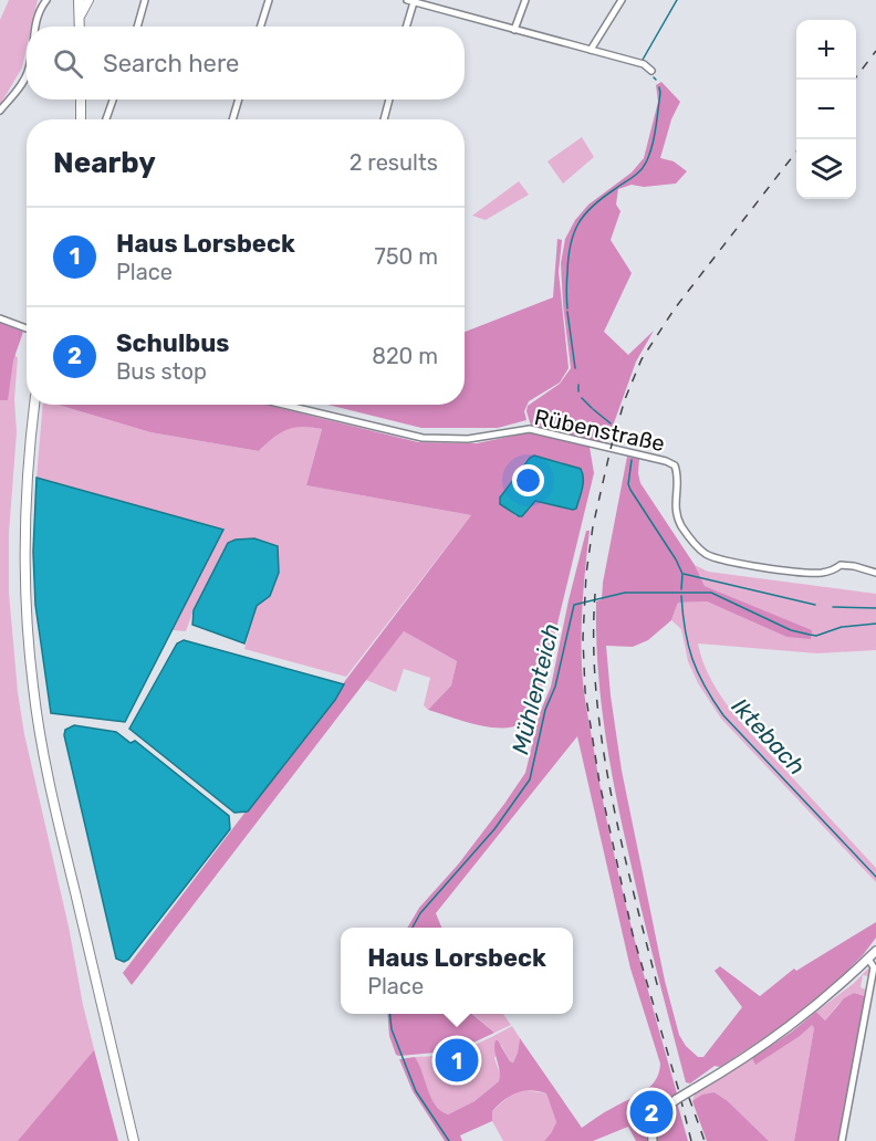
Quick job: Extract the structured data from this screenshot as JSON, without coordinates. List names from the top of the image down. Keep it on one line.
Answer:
{"streets":{"street":["Rübenstraße"]},"water":["Mühlenteich","Iktebach"],"page":{"map_buttons":["+","−"],"search":"Search here","heading":["Nearby","2 results"],"list":[{"mark":"1","name":"Haus Lorsbeck","note":"Place","value":"750 m"},{"mark":"2","name":"Schulbus","note":"Bus stop","value":"820 m"}],"popup":["Haus Lorsbeck","Place"],"pins":["1","2"]}}
